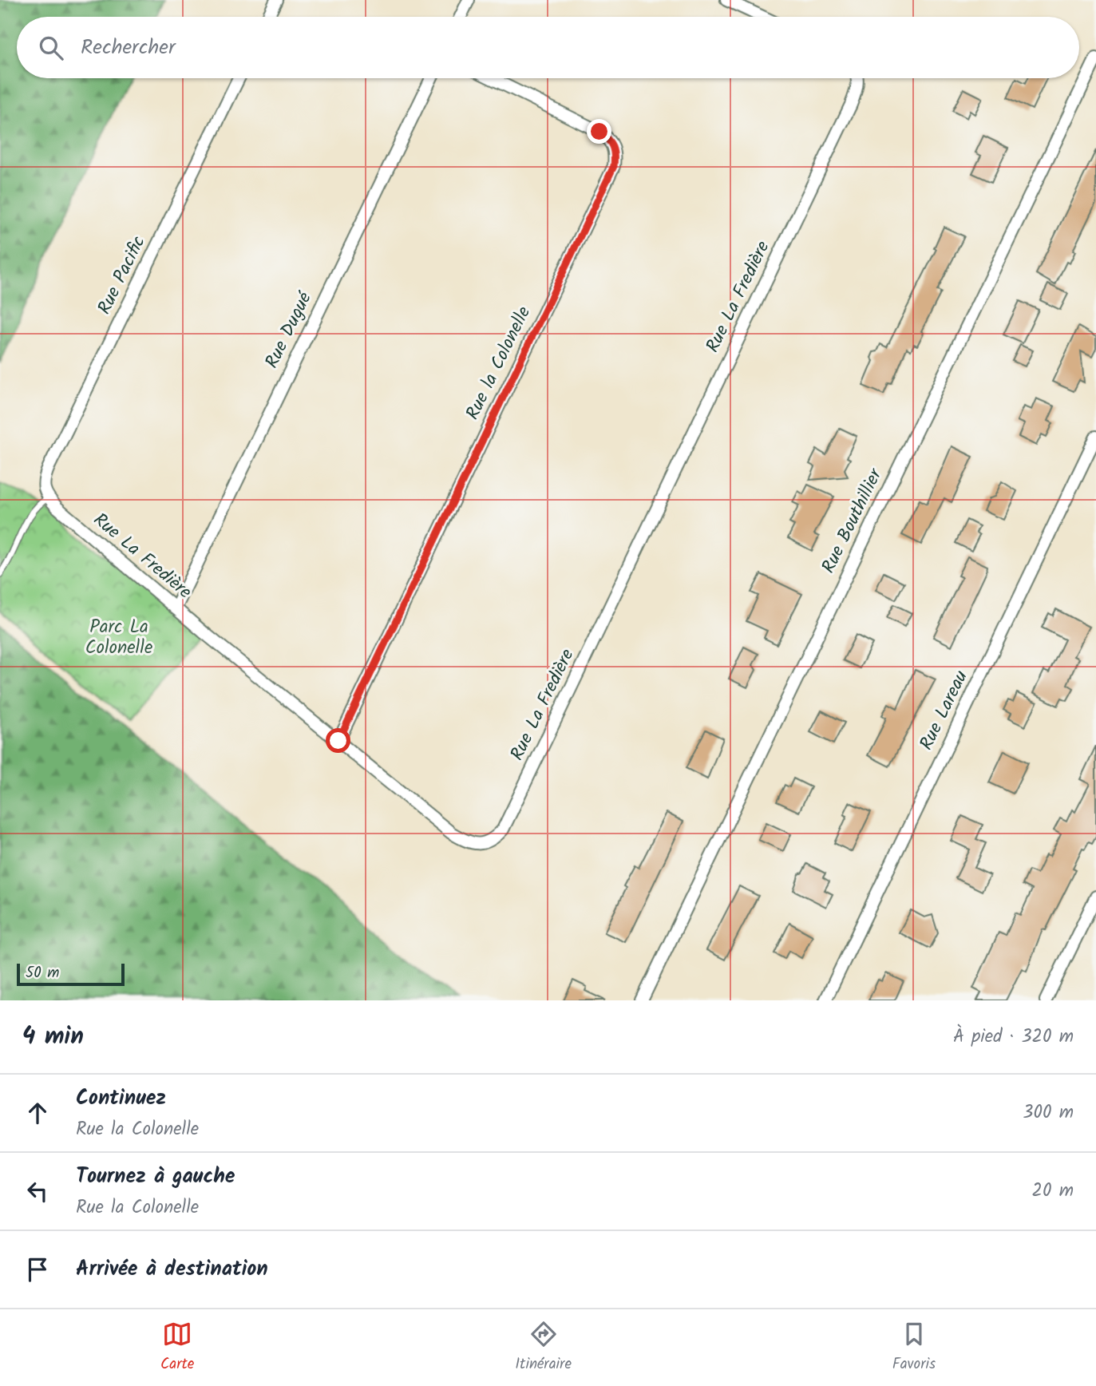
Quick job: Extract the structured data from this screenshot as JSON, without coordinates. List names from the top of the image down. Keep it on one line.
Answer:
{"streets":{"street":["Rue Pacific","Rue La Fredière","Rue Dugué","Rue la Colonelle","Rue Bouthillier","Rue Lareau"]},"crossings":[["Rue Pacific","Rue La Fredière"],["Rue La Fredière","Rue Dugué"],["Rue La Fredière","Rue la Colonelle"]],"parks":["Parc La Colonelle"],"scale_bar":"50 m","page":{"search":"Rechercher","scale":"50 m","heading":["4 min","À pied · 320 m"],"list":[["Continuez","Rue la Colonelle","300 m"],["Tournez à gauche","Rue la Colonelle","20 m"],"Arrivée à destination"],"nav":["Carte","Itinéraire","Favoris"]}}
